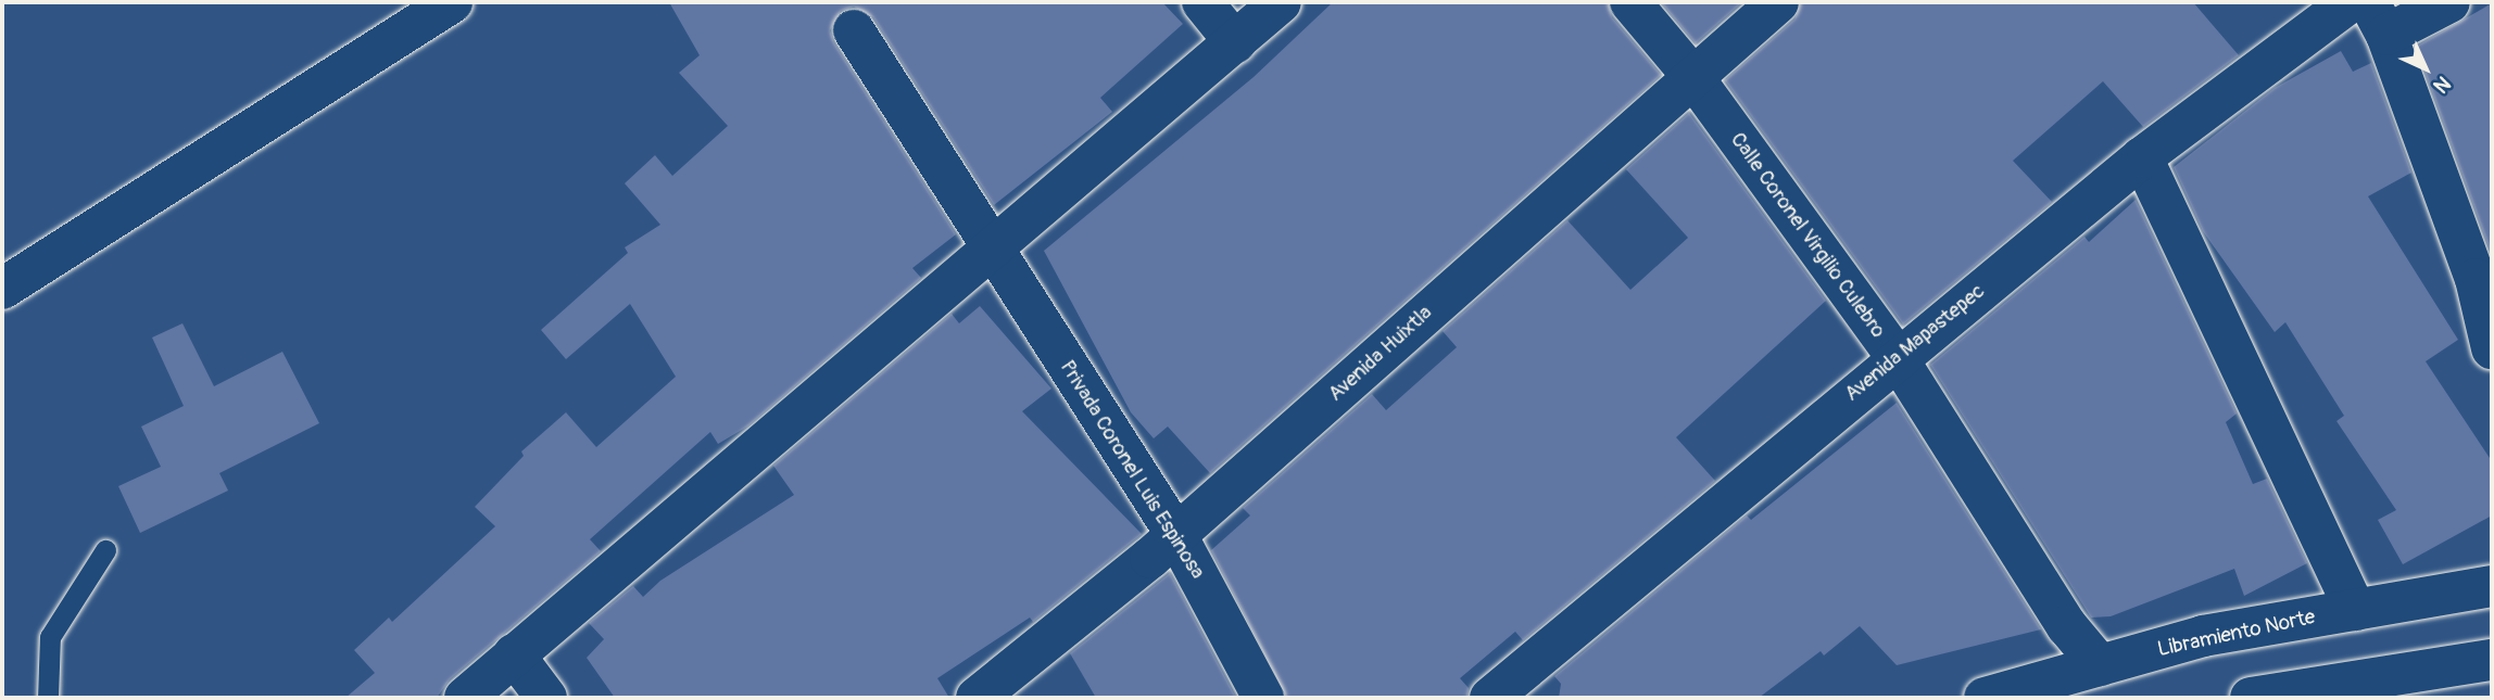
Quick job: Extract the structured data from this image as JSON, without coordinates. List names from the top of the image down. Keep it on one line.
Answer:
{"streets":{"main road":["Calle Coronel Virgilio Culebro","Avenida Mapastepec","Avenida Huixtla","Privada Coronel Luis Espinosa","Libramiento Norte"]},"crossings":[["Calle Coronel Virgilio Culebro","Avenida Mapastepec"],["Calle Coronel Virgilio Culebro","Avenida Huixtla"],["Calle Coronel Virgilio Culebro","Libramiento Norte"],["Avenida Huixtla","Privada Coronel Luis Espinosa"]],"north":"bottom right"}
